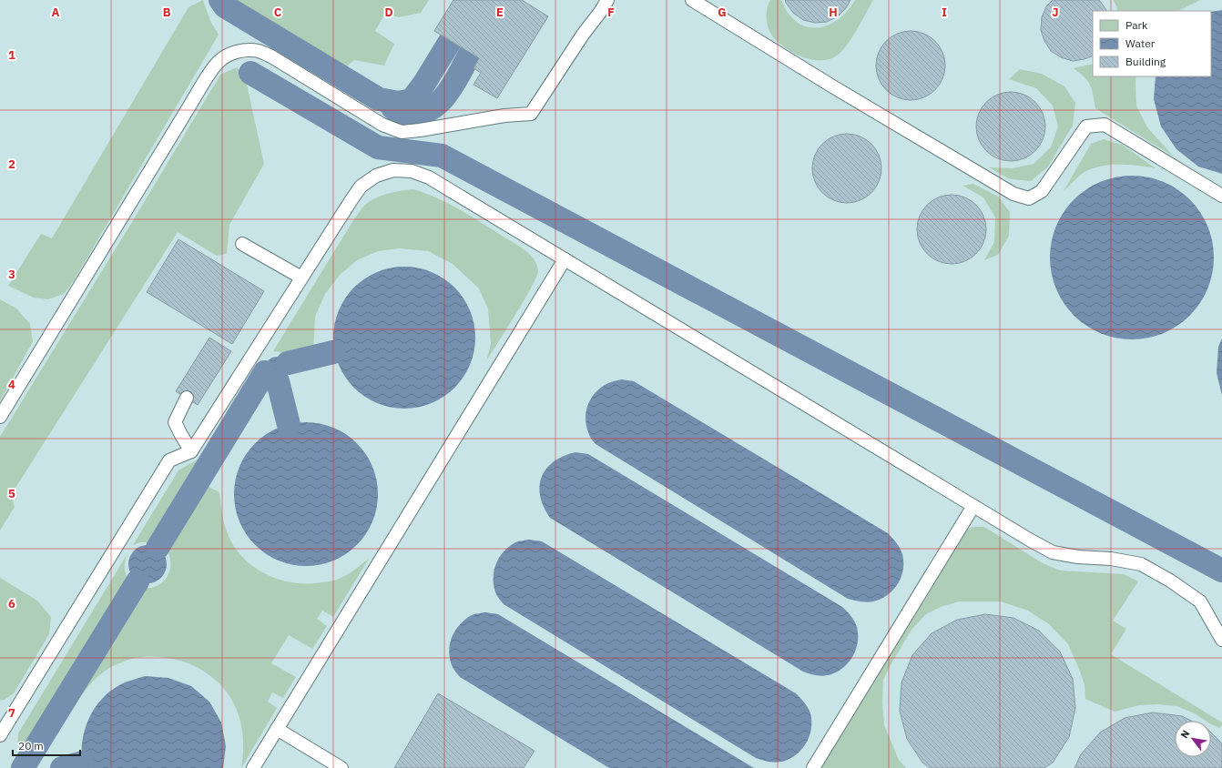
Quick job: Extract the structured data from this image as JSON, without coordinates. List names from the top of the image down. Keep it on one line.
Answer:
{"legend":["Park","Water","Building"],"scale_bar":"20 m","north":"top left","grid":{"columns":["A","B","C","D","E","F","G","H","I","J"],"rows":["1","2","3","4","5","6","7"]}}
